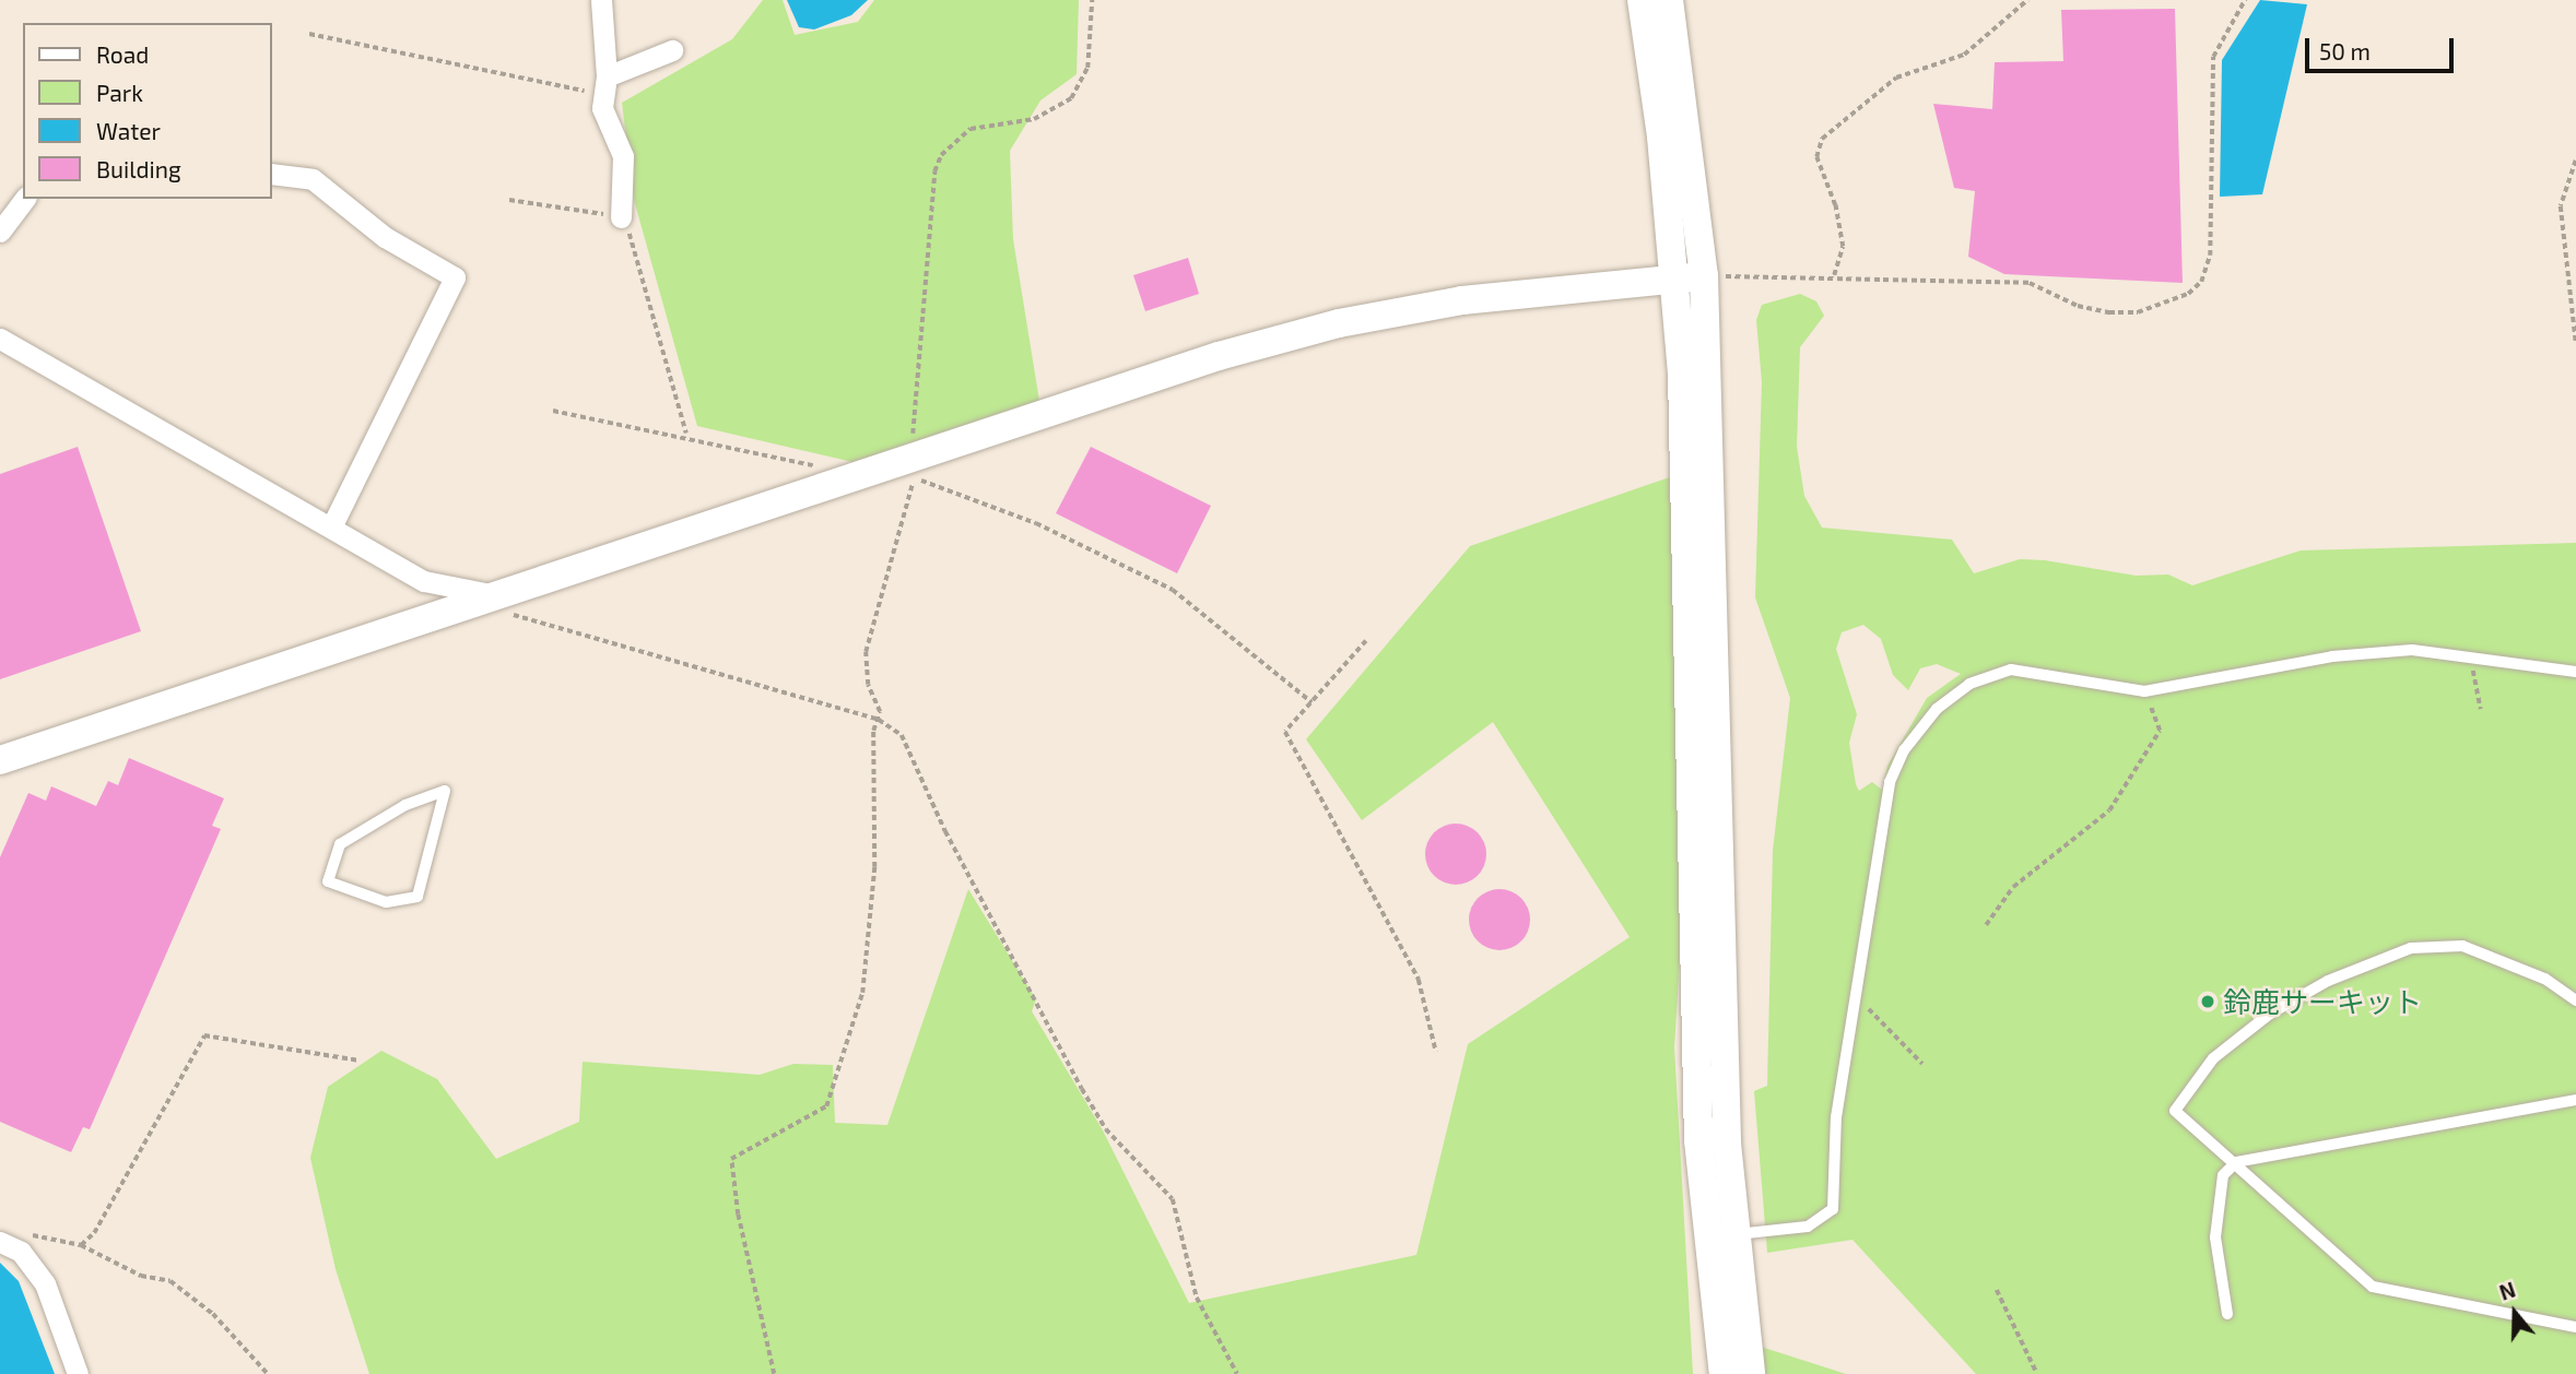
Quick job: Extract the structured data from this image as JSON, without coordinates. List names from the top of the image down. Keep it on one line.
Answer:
{"places":["鈴鹿サーキット"],"legend":["Road","Park","Water","Building"],"scale_bar":"50 m","north":"top"}
